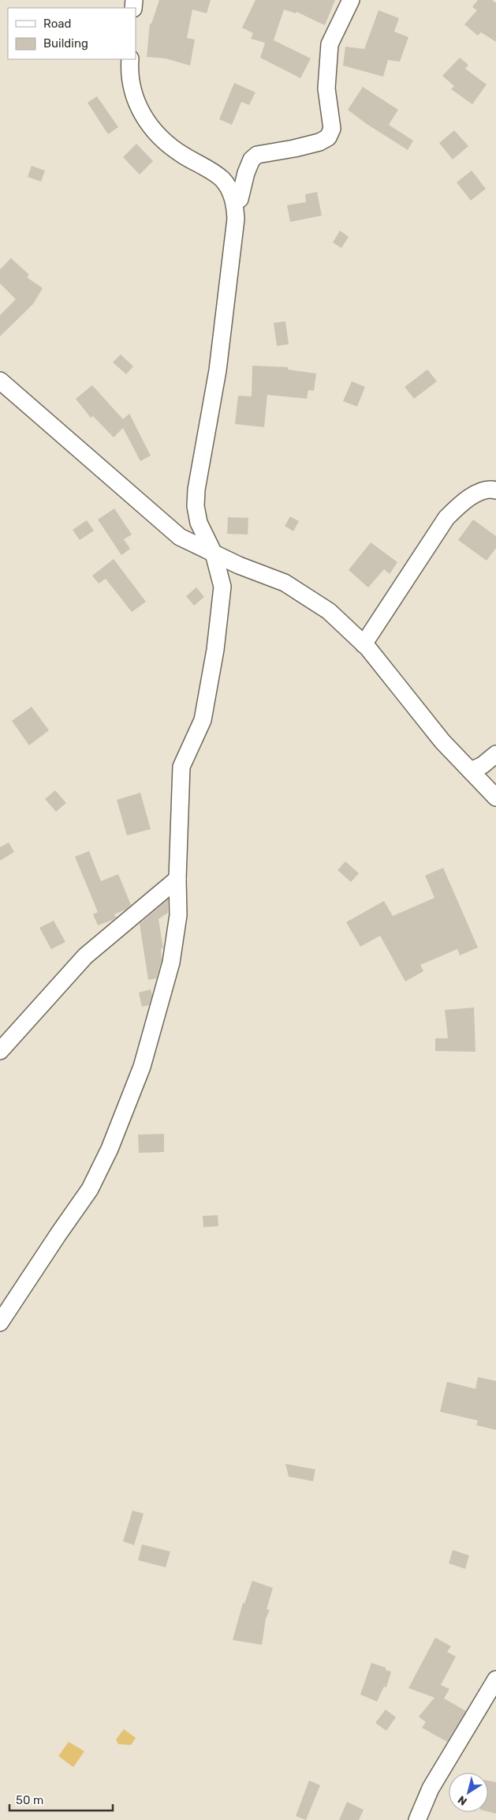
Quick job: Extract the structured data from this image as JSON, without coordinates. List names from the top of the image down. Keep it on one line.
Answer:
{"legend":["Road","Building"],"scale_bar":"50 m","north":"bottom left"}
